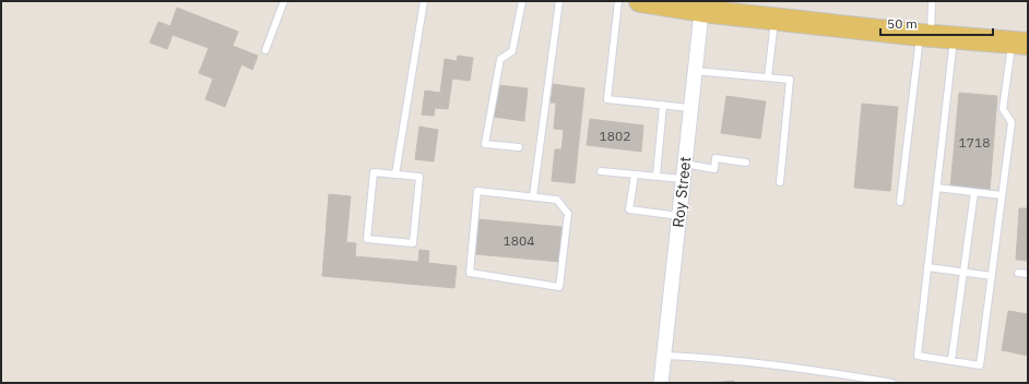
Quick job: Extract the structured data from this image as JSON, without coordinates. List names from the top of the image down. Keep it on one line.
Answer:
{"streets":{"street":["Roy Street"]},"house_numbers":["1802","1718","1804"],"scale_bar":"50 m"}
